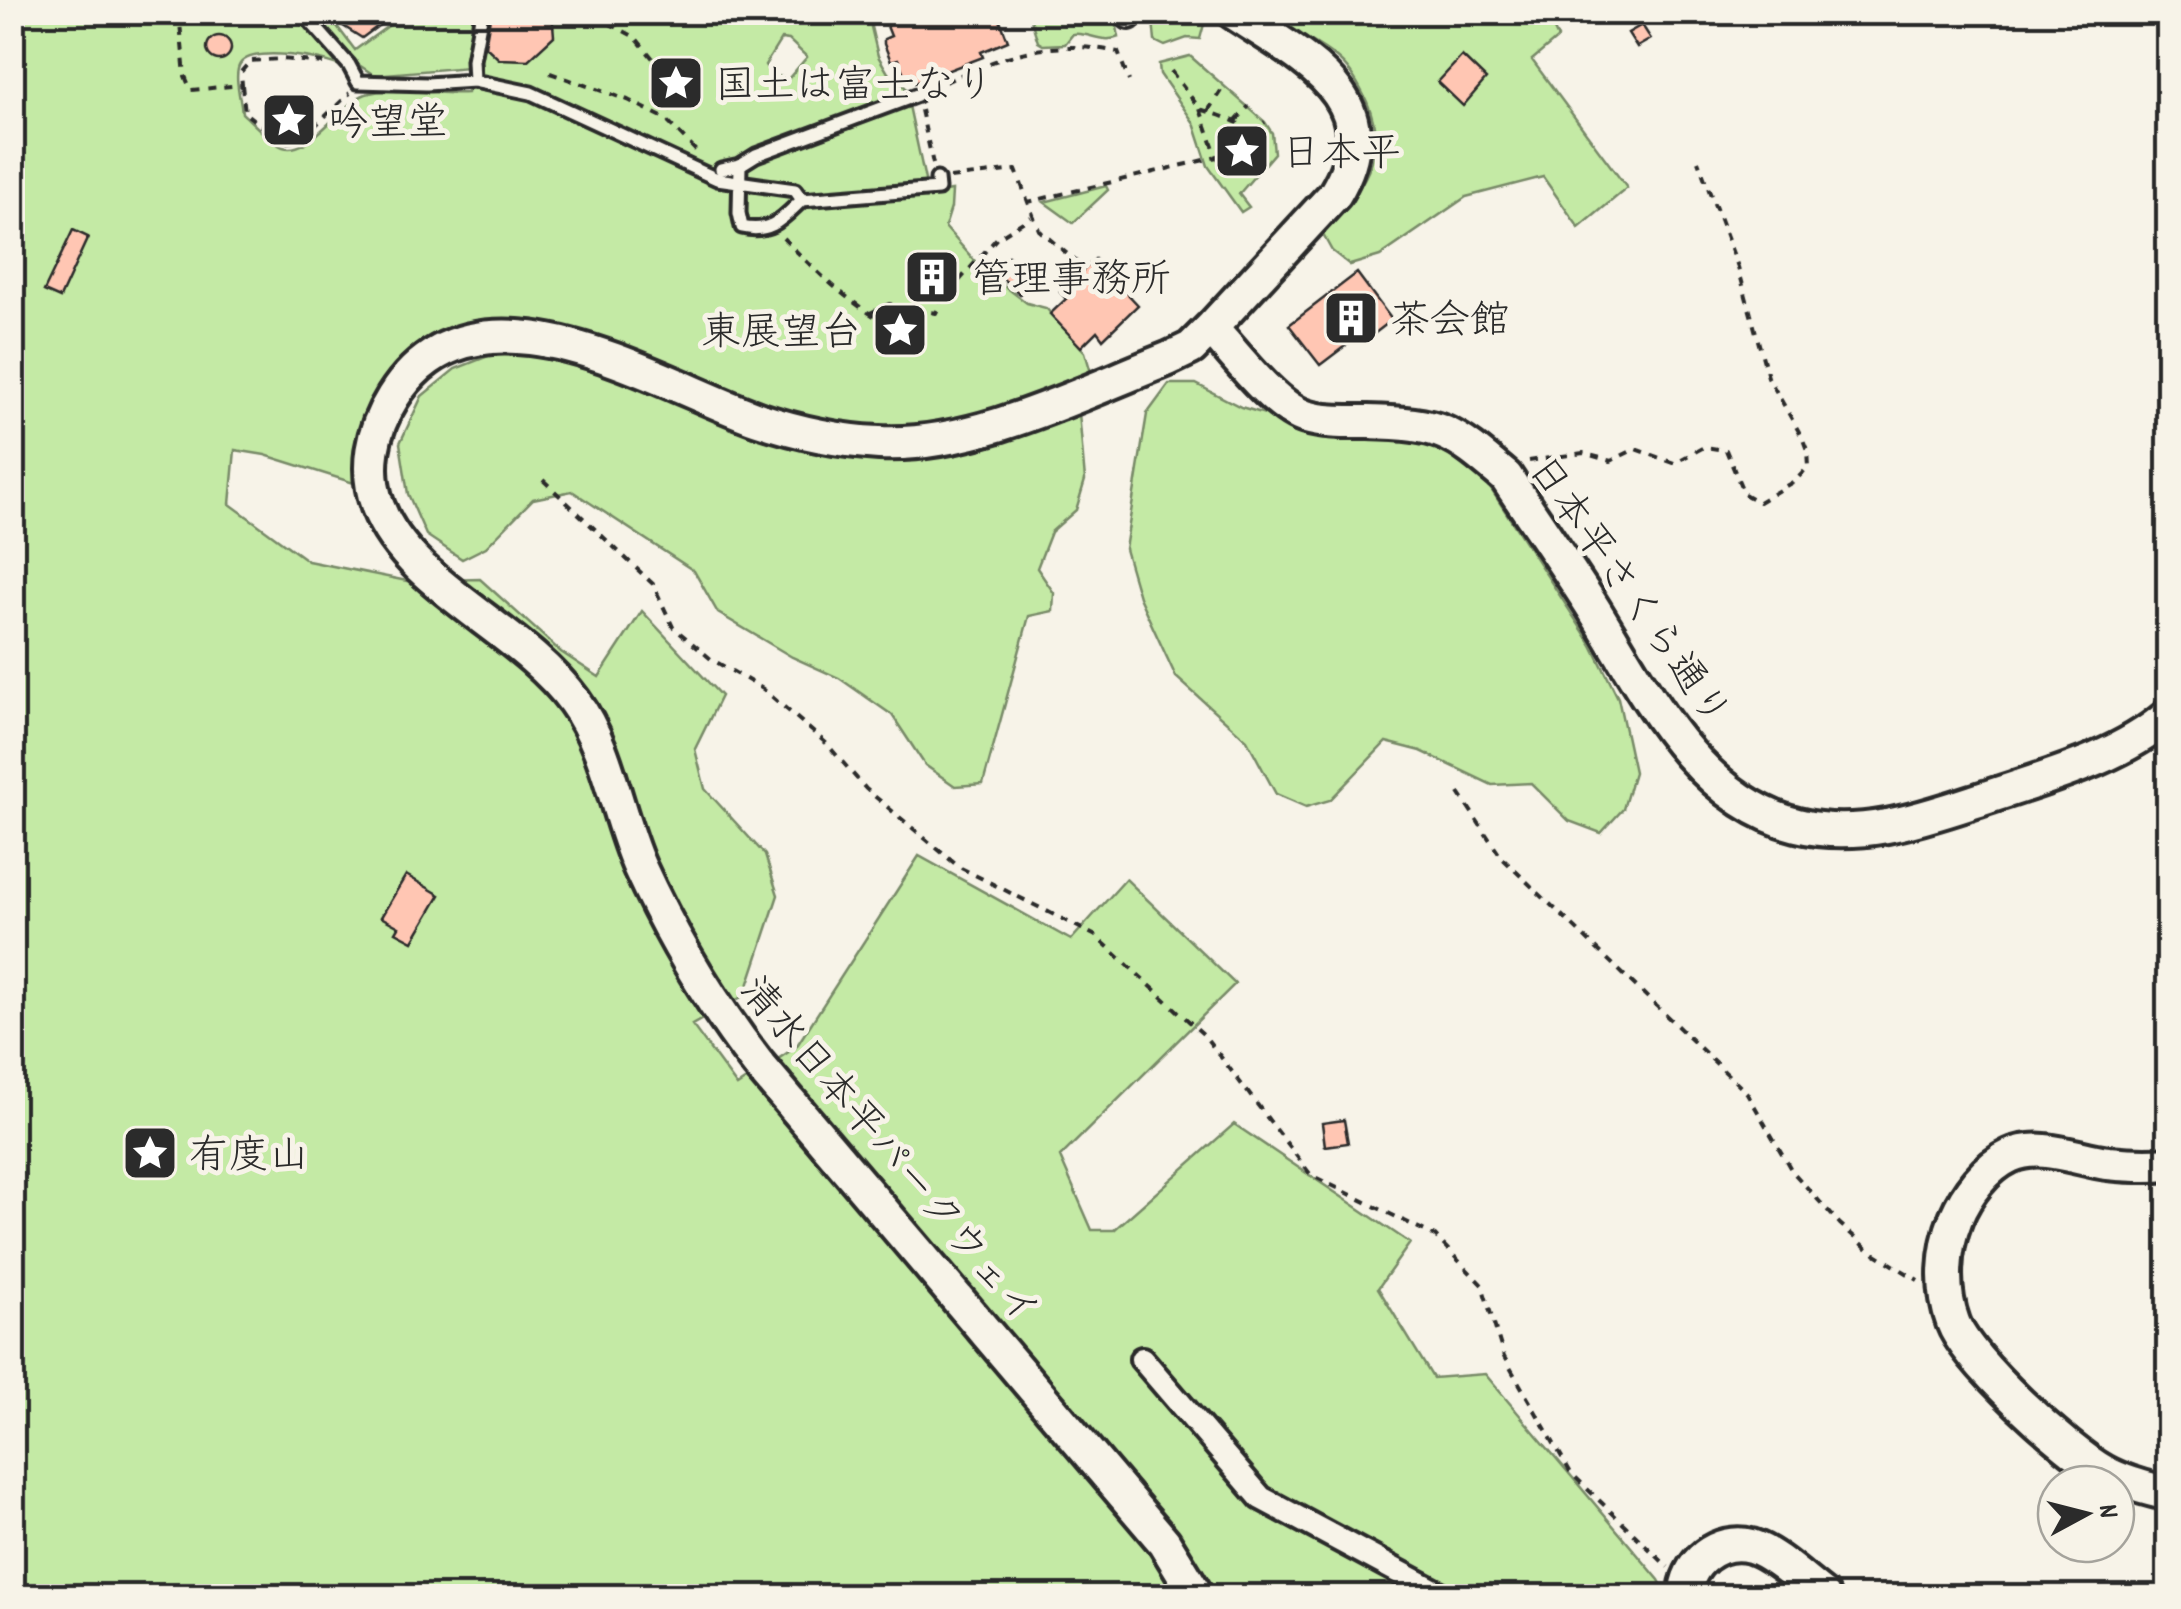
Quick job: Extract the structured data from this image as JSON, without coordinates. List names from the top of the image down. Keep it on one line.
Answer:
{"streets":{"street":["日本平さくら通り","清水日本平パークウェイ"]},"crossings":[["日本平さくら通り","清水日本平パークウェイ"]],"places":{"place":["国土は富士なり","吟望堂","日本平","東展望台","有度山"],"building":["管理事務所","茶会館"]},"north":"right"}
